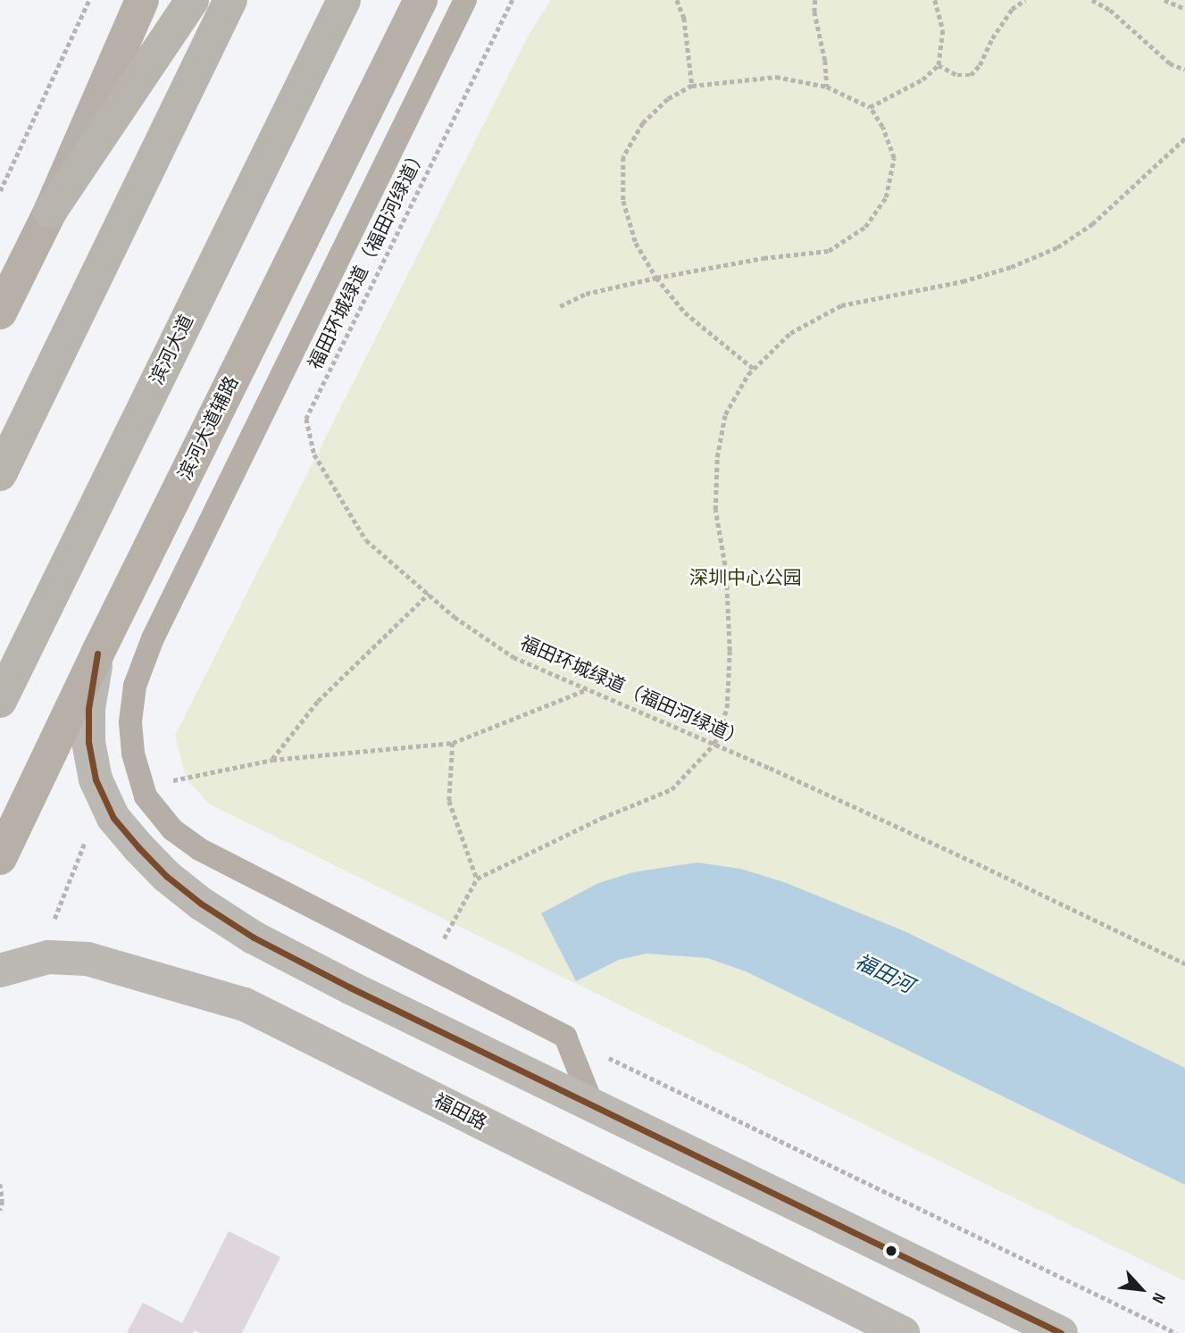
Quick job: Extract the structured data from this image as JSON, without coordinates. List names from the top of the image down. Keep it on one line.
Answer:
{"streets":{"highway":["滨河大道"],"main road":["滨河大道辅路","福田路"],"path":["福田环城绿道（福田河绿道）"]},"water":["福田河"],"parks":["深圳中心公园"],"north":"bottom right"}
